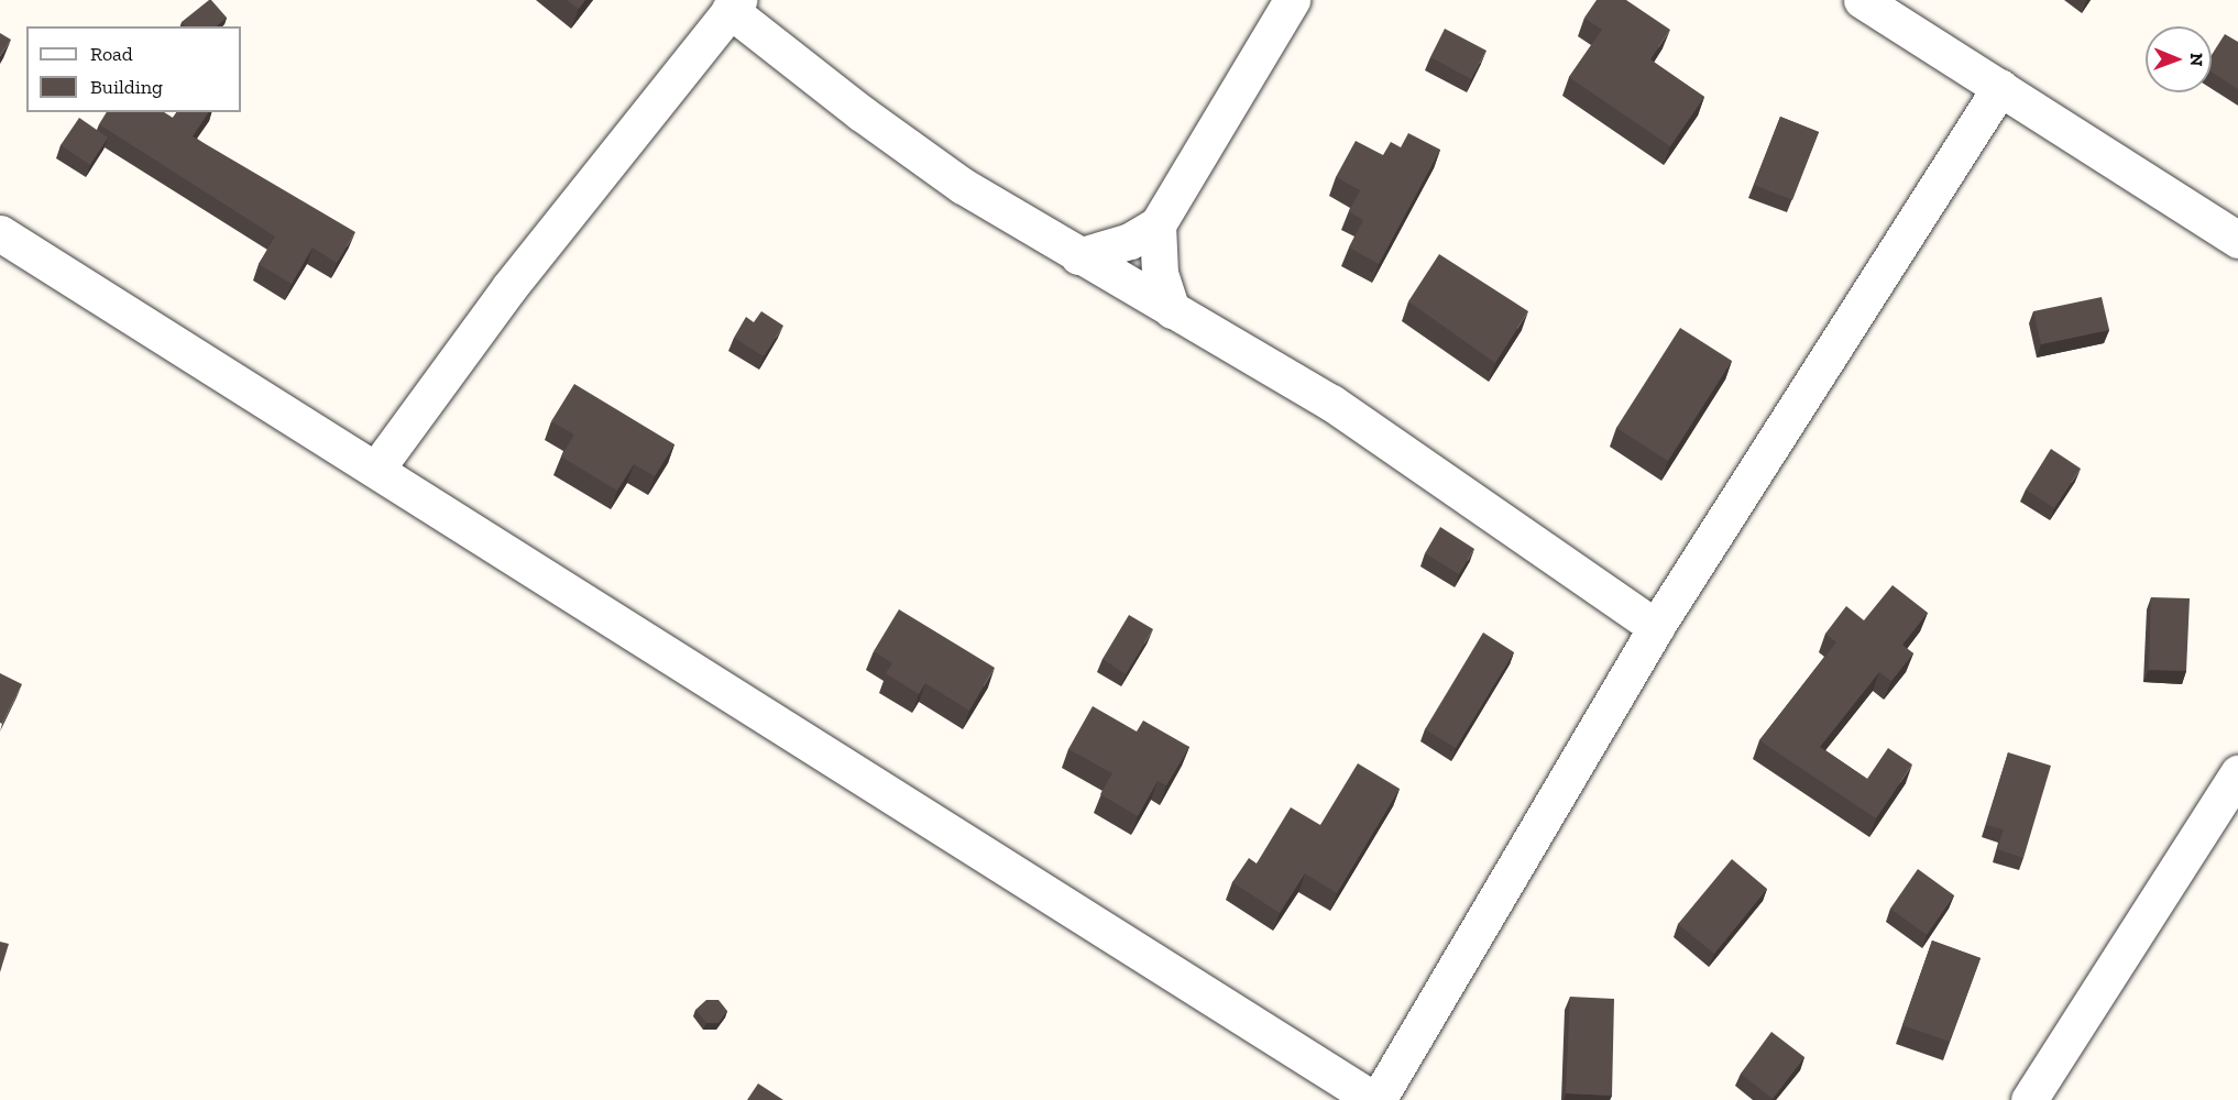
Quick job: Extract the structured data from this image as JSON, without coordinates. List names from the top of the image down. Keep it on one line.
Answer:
{"legend":["Road","Building"],"north":"right"}
